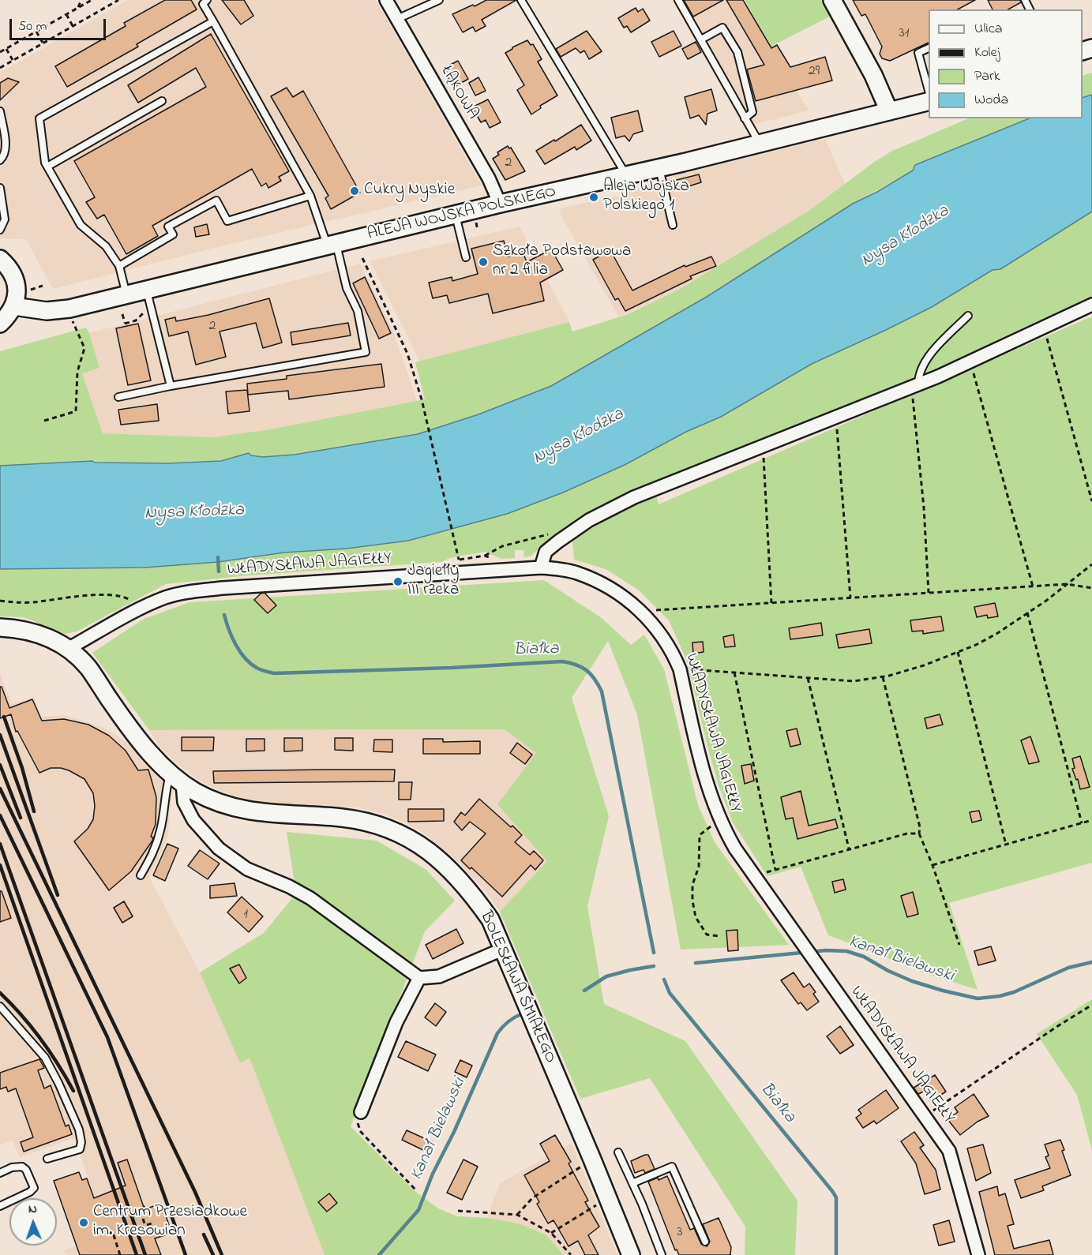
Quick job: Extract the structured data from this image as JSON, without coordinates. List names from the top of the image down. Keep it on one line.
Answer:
{"streets":{"street":["ŁĄKOWA","ALEJA WOJSKA POLSKIEGO","WŁADYSŁAWA JAGIEŁŁY","BOLESŁAWA ŚMIAŁEGO"]},"crossings":[["ŁĄKOWA","ALEJA WOJSKA POLSKIEGO"],["WŁADYSŁAWA JAGIEŁŁY","BOLESŁAWA ŚMIAŁEGO"]],"water":["Nysa Kłodzka","Białka","Kanał Bielawski"],"places":["Cukry Nyskie","Aleja Wojska Polskiego 1","Szkoła Podstawowa nr 2 filia","Jagiełły III rzeka","Centrum Przesiadkowe im. Kresowian"],"house_numbers":["31","29","2","2","1","3"],"legend":["Ulica","Kolej","Park","Woda"],"scale_bar":"50 m","north":"top"}
